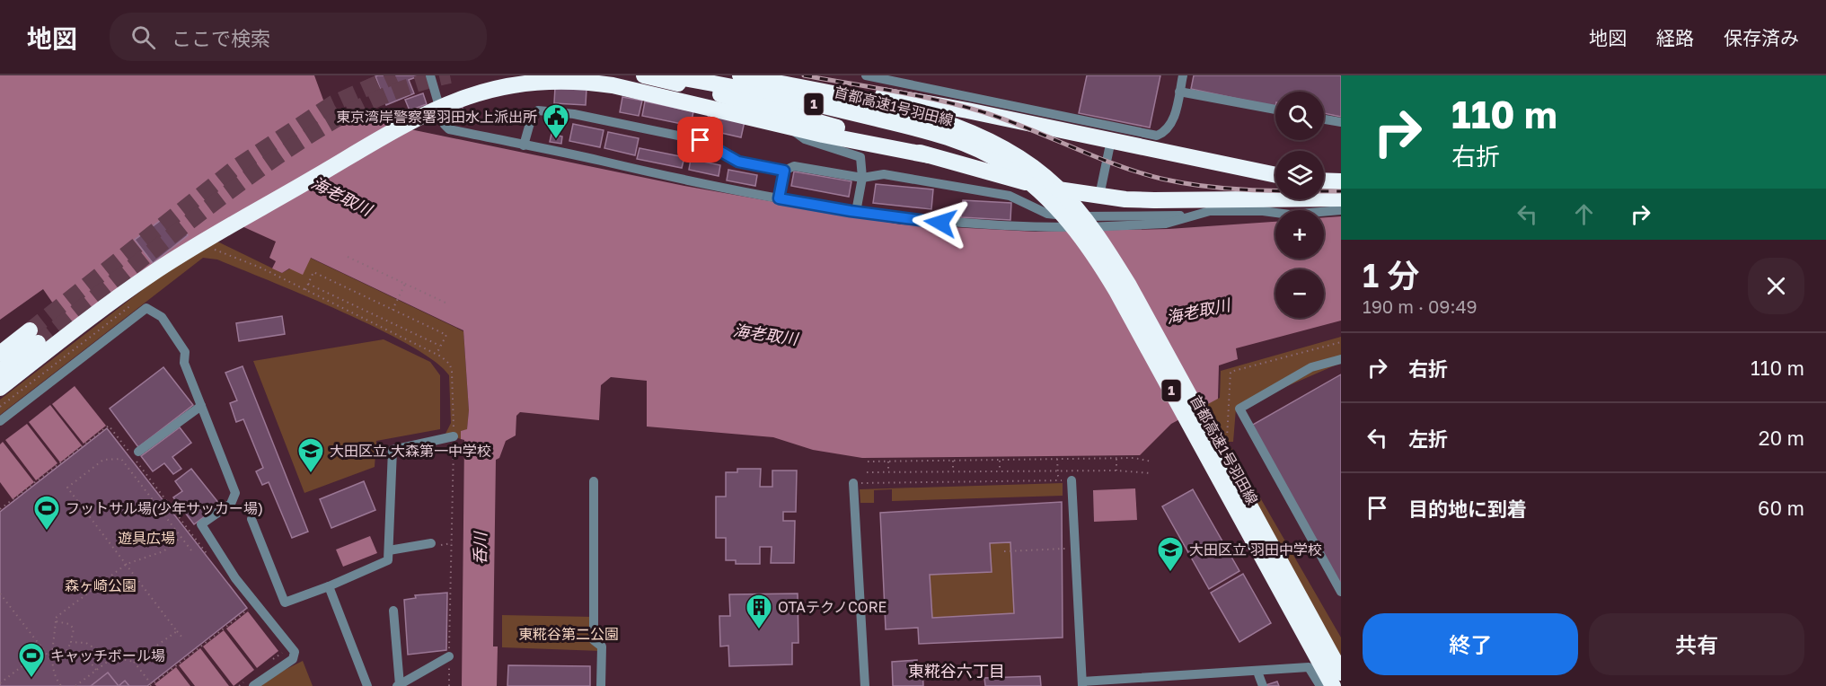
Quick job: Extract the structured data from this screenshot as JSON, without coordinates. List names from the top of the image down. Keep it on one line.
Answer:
{"streets":{"highway":["1","首都高速1号羽田線"]},"districts":["東糀谷六丁目"],"water":["海老取川","呑川"],"parks":["遊具広場","森ヶ崎公園","東糀谷第二公園"],"places":{"public building":["東京湾岸警察署羽田水上派出所"],"school or university":["大田区立 大森第一中学校","大田区立 羽田中学校"],"sports":["フットサル場(少年サッカー場)","キャッチボール場"],"building":["OTAテクノCORE"]},"page":{"header":"地図","search":"ここで検索","nav":["地図","経路","保存済み"],"turn":["110 m","右折"],"map_buttons":["+","−"],"heading":["1 分","190 m · 09:49"],"list":[{"name":"右折","value":"110 m"},{"name":"左折","value":"20 m"},{"name":"目的地に到着","value":"60 m"}],"buttons":["終了","共有"]}}
